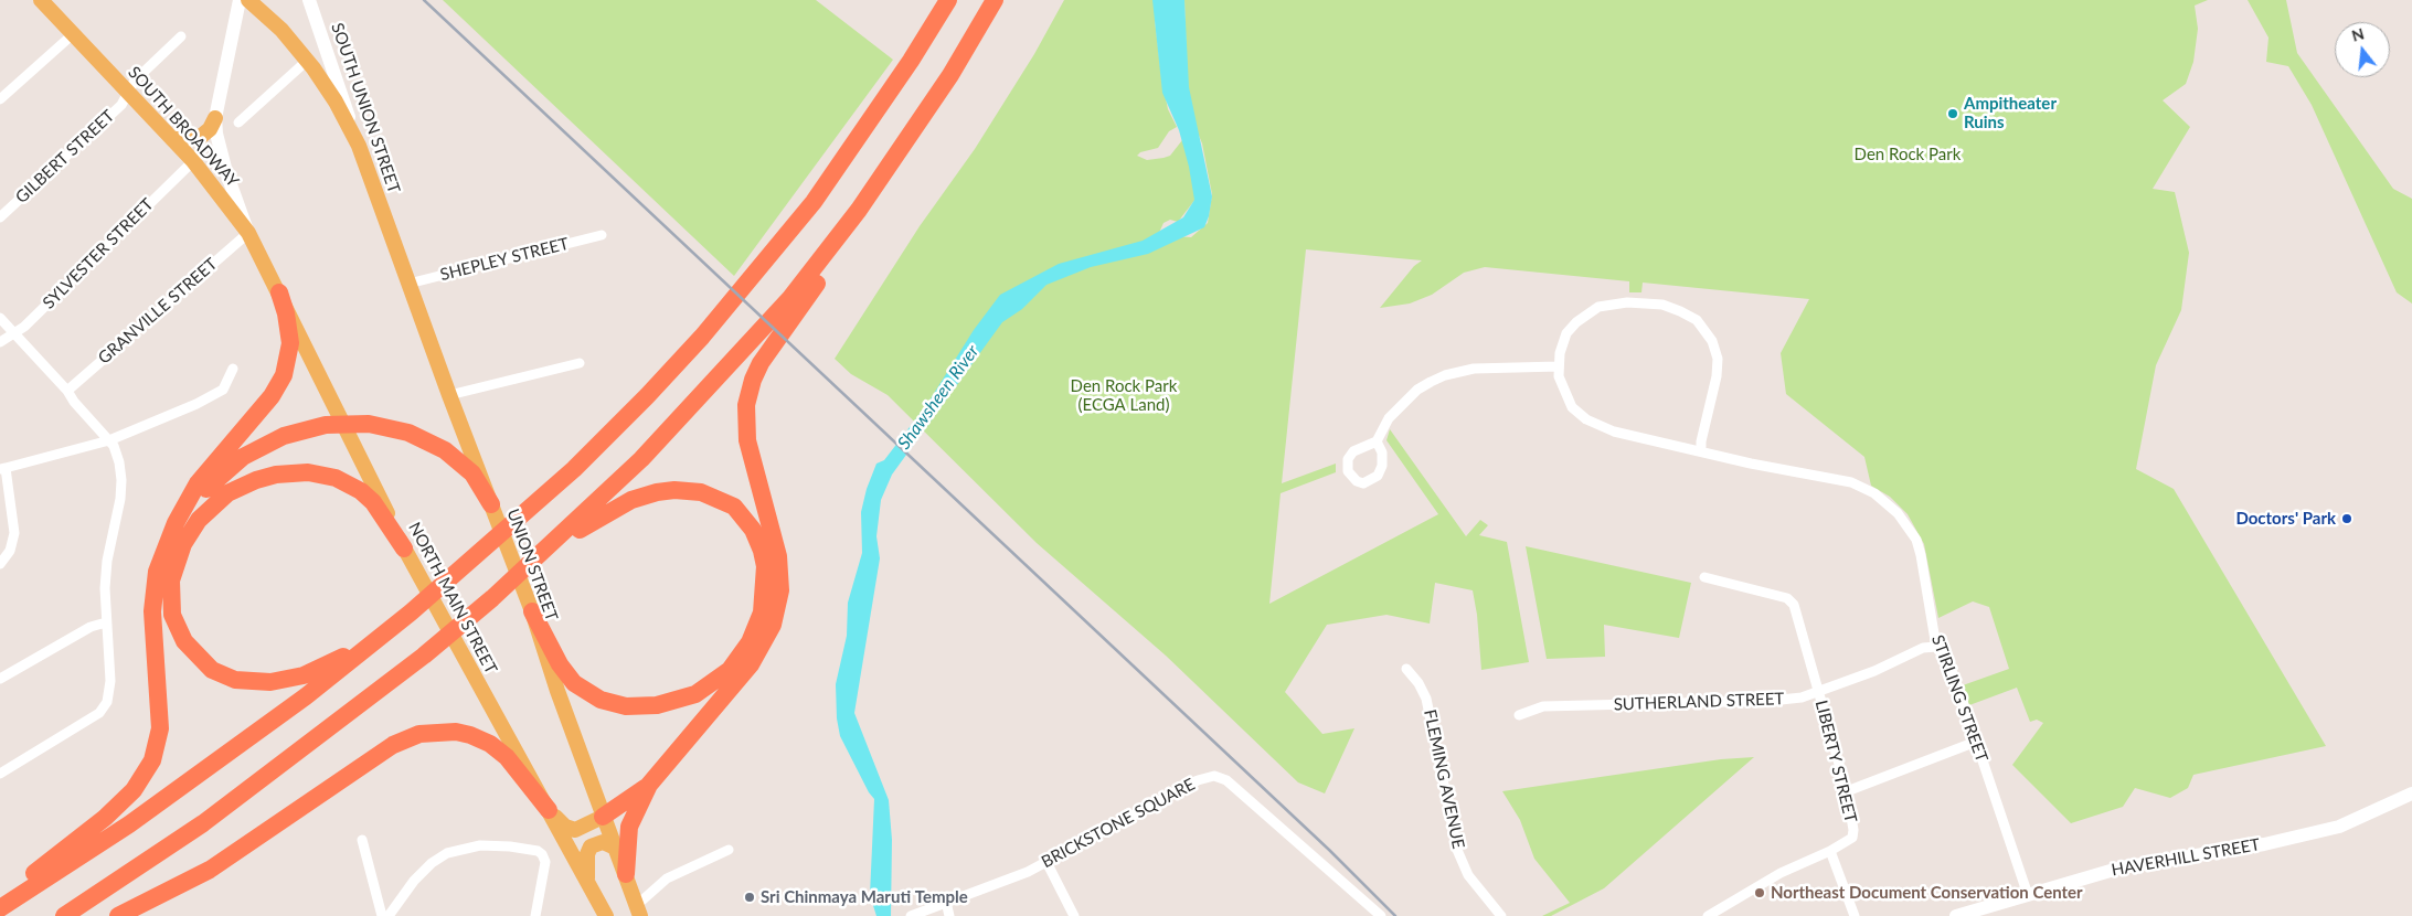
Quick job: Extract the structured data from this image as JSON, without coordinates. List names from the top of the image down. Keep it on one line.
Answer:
{"streets":{"main road":["SOUTH UNION STREET","SOUTH BROADWAY","UNION STREET","NORTH MAIN STREET","HAVERHILL STREET"],"street":["GILBERT STREET","SYLVESTER STREET","SHEPLEY STREET","GRANVILLE STREET","STIRLING STREET","SUTHERLAND STREET","LIBERTY STREET","FLEMING AVENUE","BRICKSTONE SQUARE"]},"crossings":[["SOUTH UNION STREET","UNION STREET"],["SOUTH BROADWAY","GILBERT STREET"],["SOUTH BROADWAY","SYLVESTER STREET"],["SOUTH BROADWAY","GRANVILLE STREET"],["SOUTH BROADWAY","NORTH MAIN STREET"],["SHEPLEY STREET","UNION STREET"],["STIRLING STREET","SUTHERLAND STREET"],["STIRLING STREET","HAVERHILL STREET"],["SUTHERLAND STREET","LIBERTY STREET"]],"water":["Shawsheen River"],"parks":["Den Rock Park","Den Rock Park (ECGA Land)"],"places":["Ampitheater Ruins","Doctors' Park","Northeast Document Conservation Center","Sri Chinmaya Maruti Temple"],"north":"top"}
